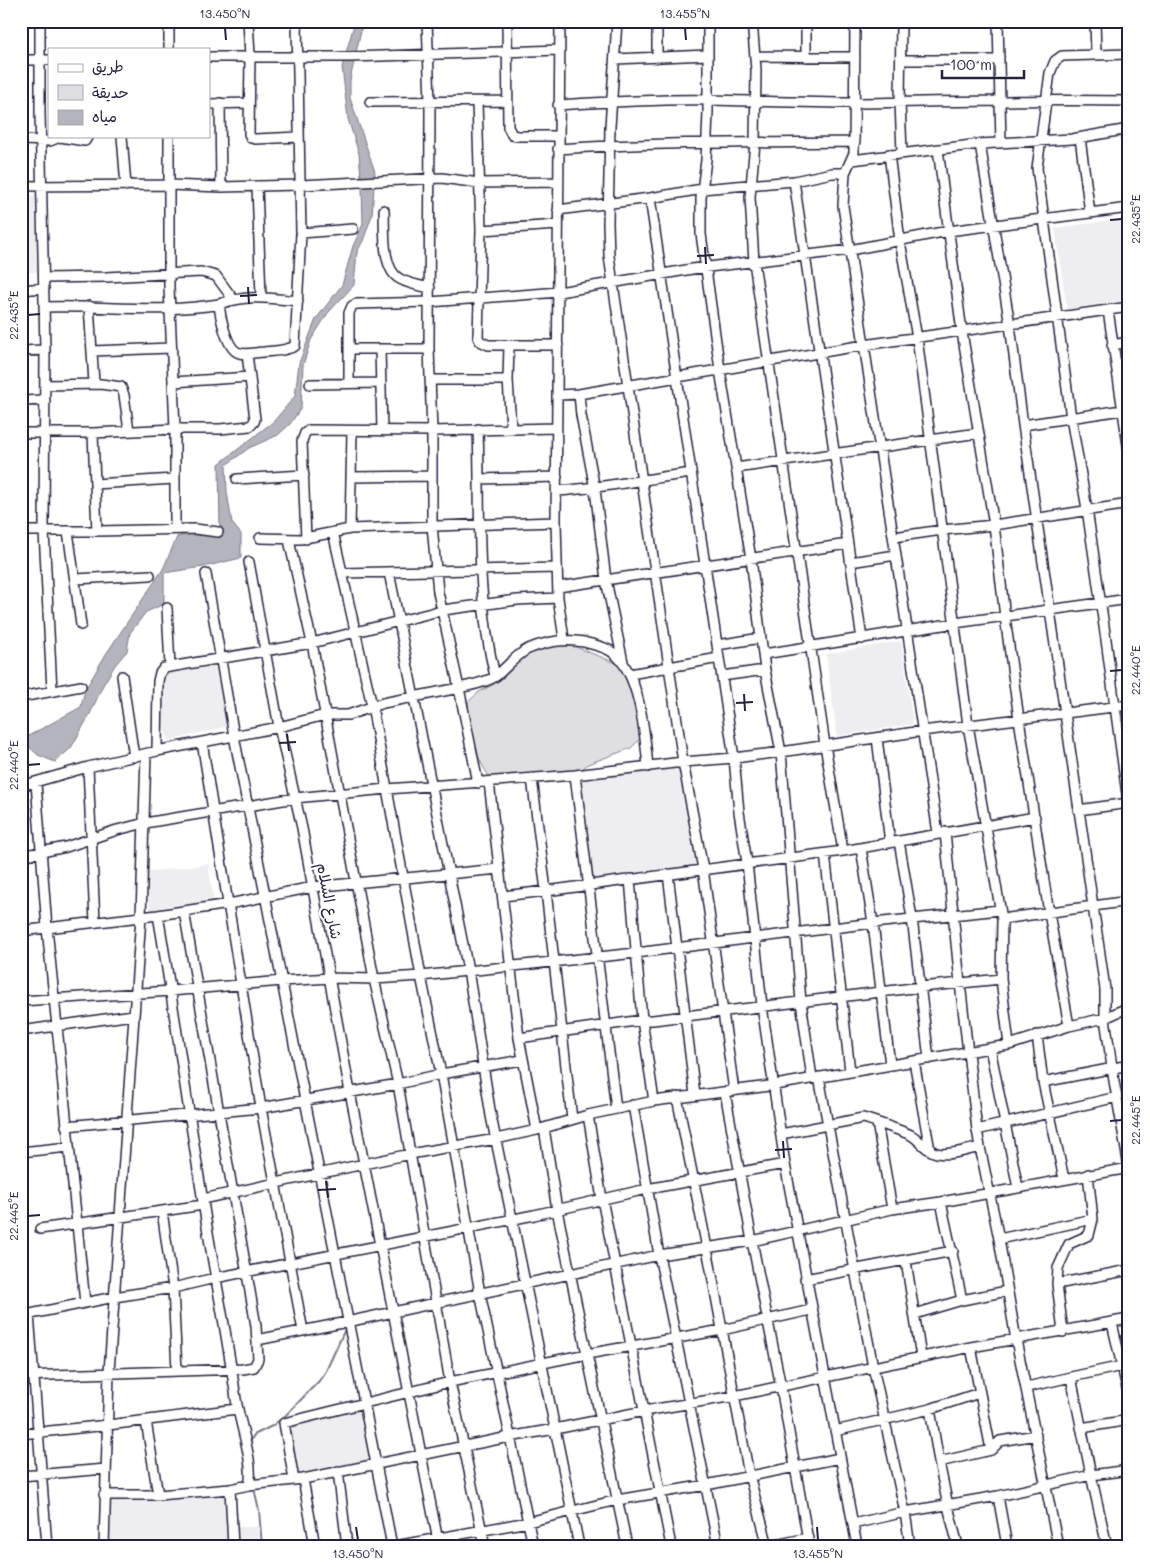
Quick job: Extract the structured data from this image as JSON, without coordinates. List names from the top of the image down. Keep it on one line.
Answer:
{"streets":{"street":["شارع السلام"]},"legend":["طريق","حديقة","مياه"],"scale_bar":"100 m","coordinates":["13.450°N","13.455°N","22.435°E","22.440°E","22.445°E"]}
